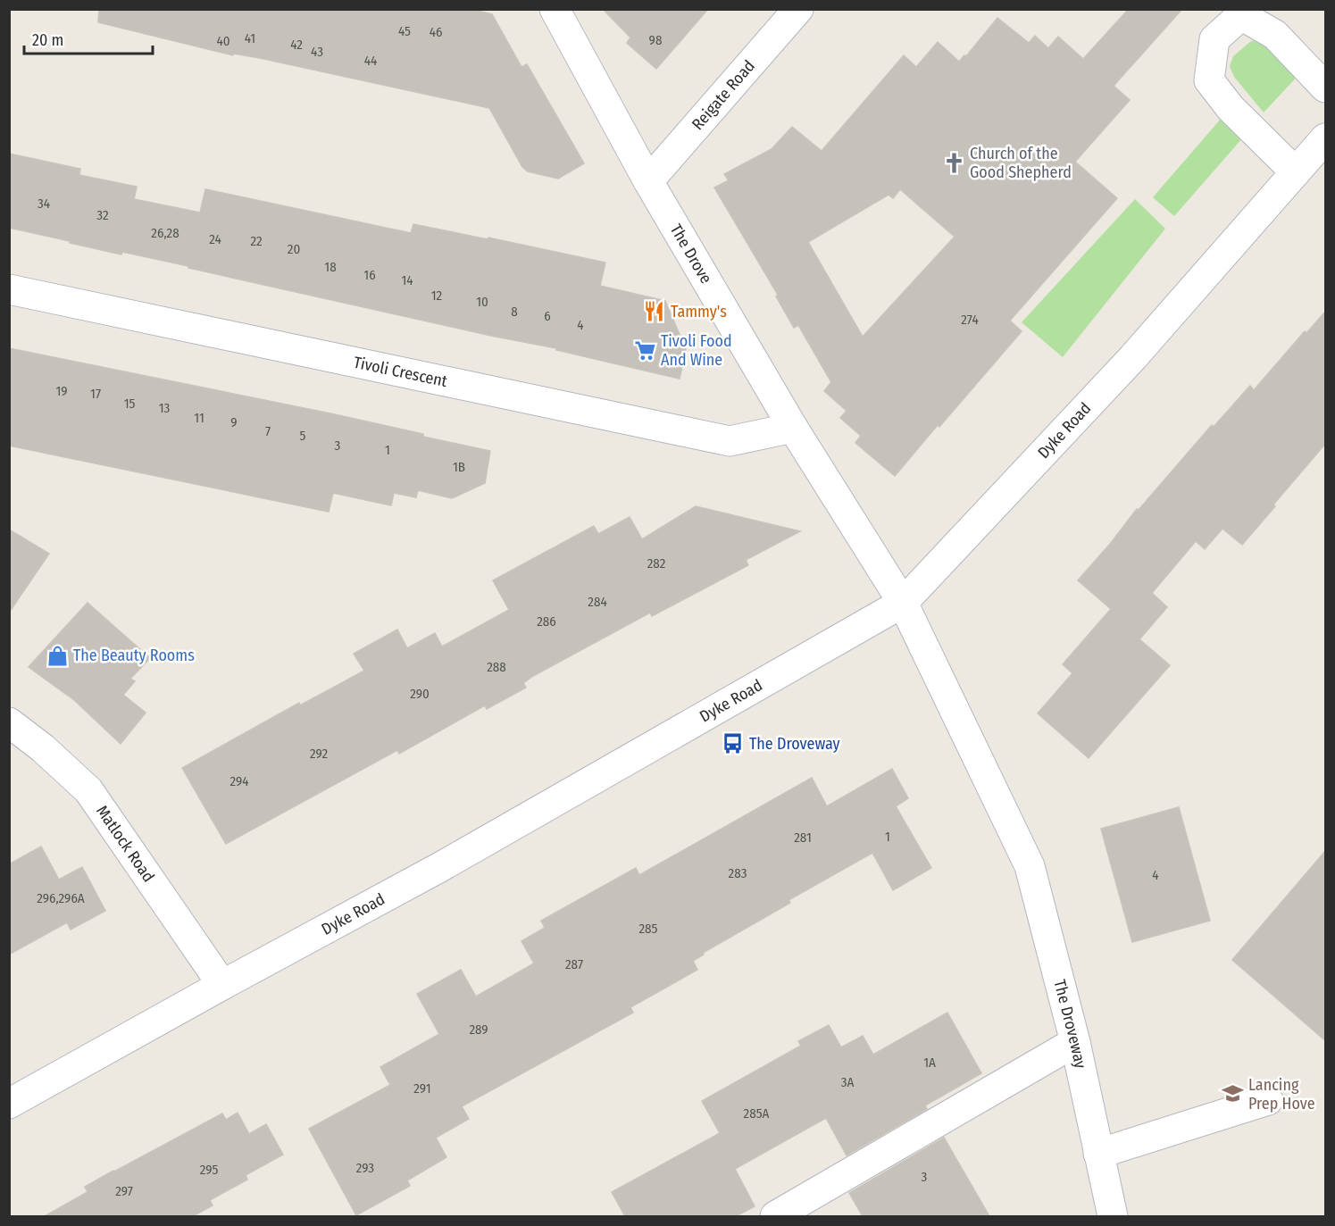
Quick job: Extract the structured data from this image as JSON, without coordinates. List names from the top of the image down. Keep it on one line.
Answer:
{"streets":{"street":["Reigate Road","The Drove","Tivoli Crescent","Dyke Road","Matlock Road","The Droveway"]},"crossings":[["Reigate Road","The Drove"],["The Drove","Tivoli Crescent"],["The Drove","Dyke Road"],["The Drove","The Droveway"],["Dyke Road","Matlock Road"],["Dyke Road","The Droveway"]],"places":{"church":["Church of the Good Shepherd"],"restaurant":["Tammy's"],"supermarket":["Tivoli Food And Wine"],"shop":["The Beauty Rooms"],"bus stop":["The Droveway"],"school or university":["Lancing Prep Hove"]},"house_numbers":["45","46","41","98","40","42","43","44","34","32","26,28","24","22","20","18","16","14","12","10","8","6","274","4","19","17","15","13","11","9","7","5","3","1","1B","282","284","286","288","290","292","294","1","281","283","4","296,296A","285","287","289","1A","3A","291","285A","293","295","3","297"],"scale_bar":"20 m"}
